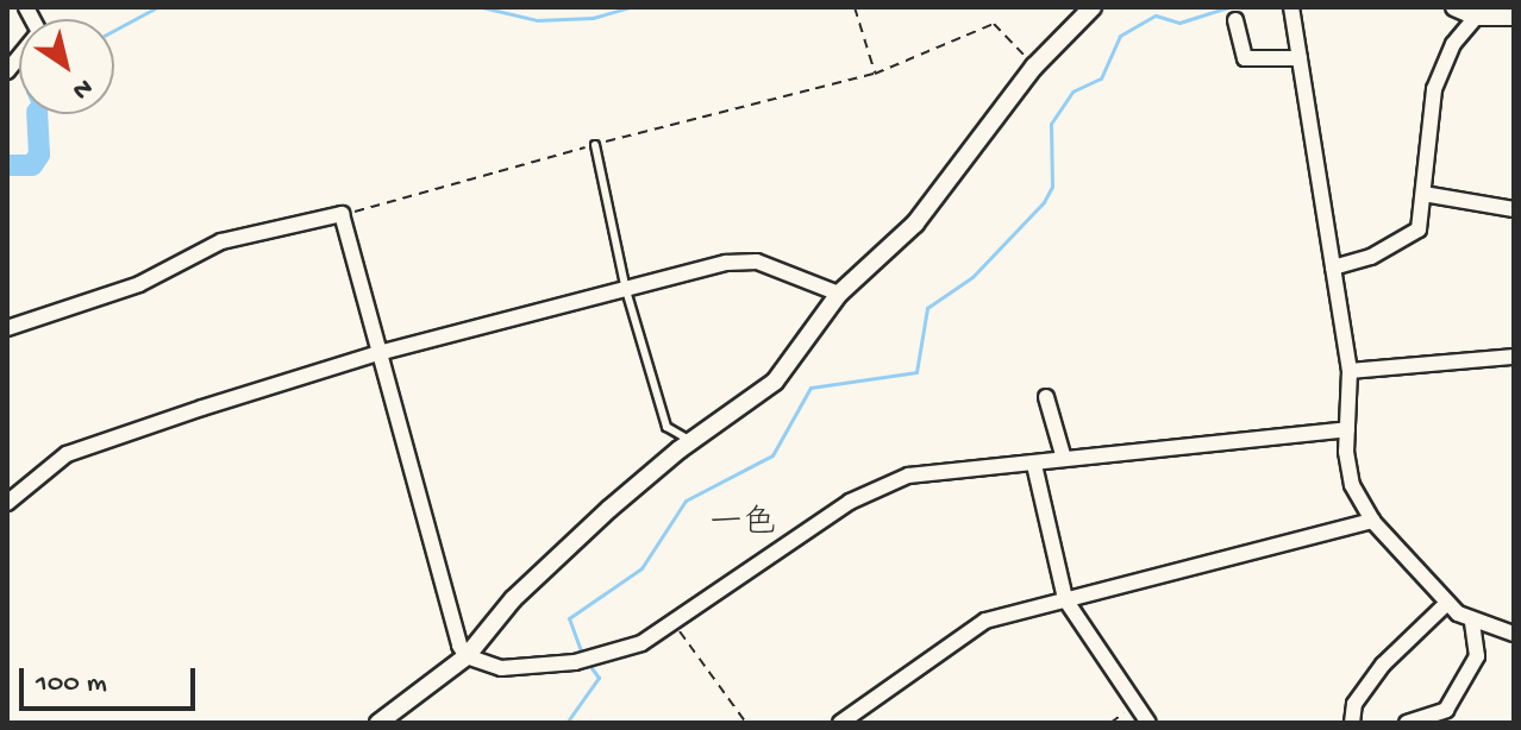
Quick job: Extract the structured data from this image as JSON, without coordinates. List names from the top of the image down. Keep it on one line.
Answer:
{"districts":["一色"],"scale_bar":"100 m","north":"bottom right"}
